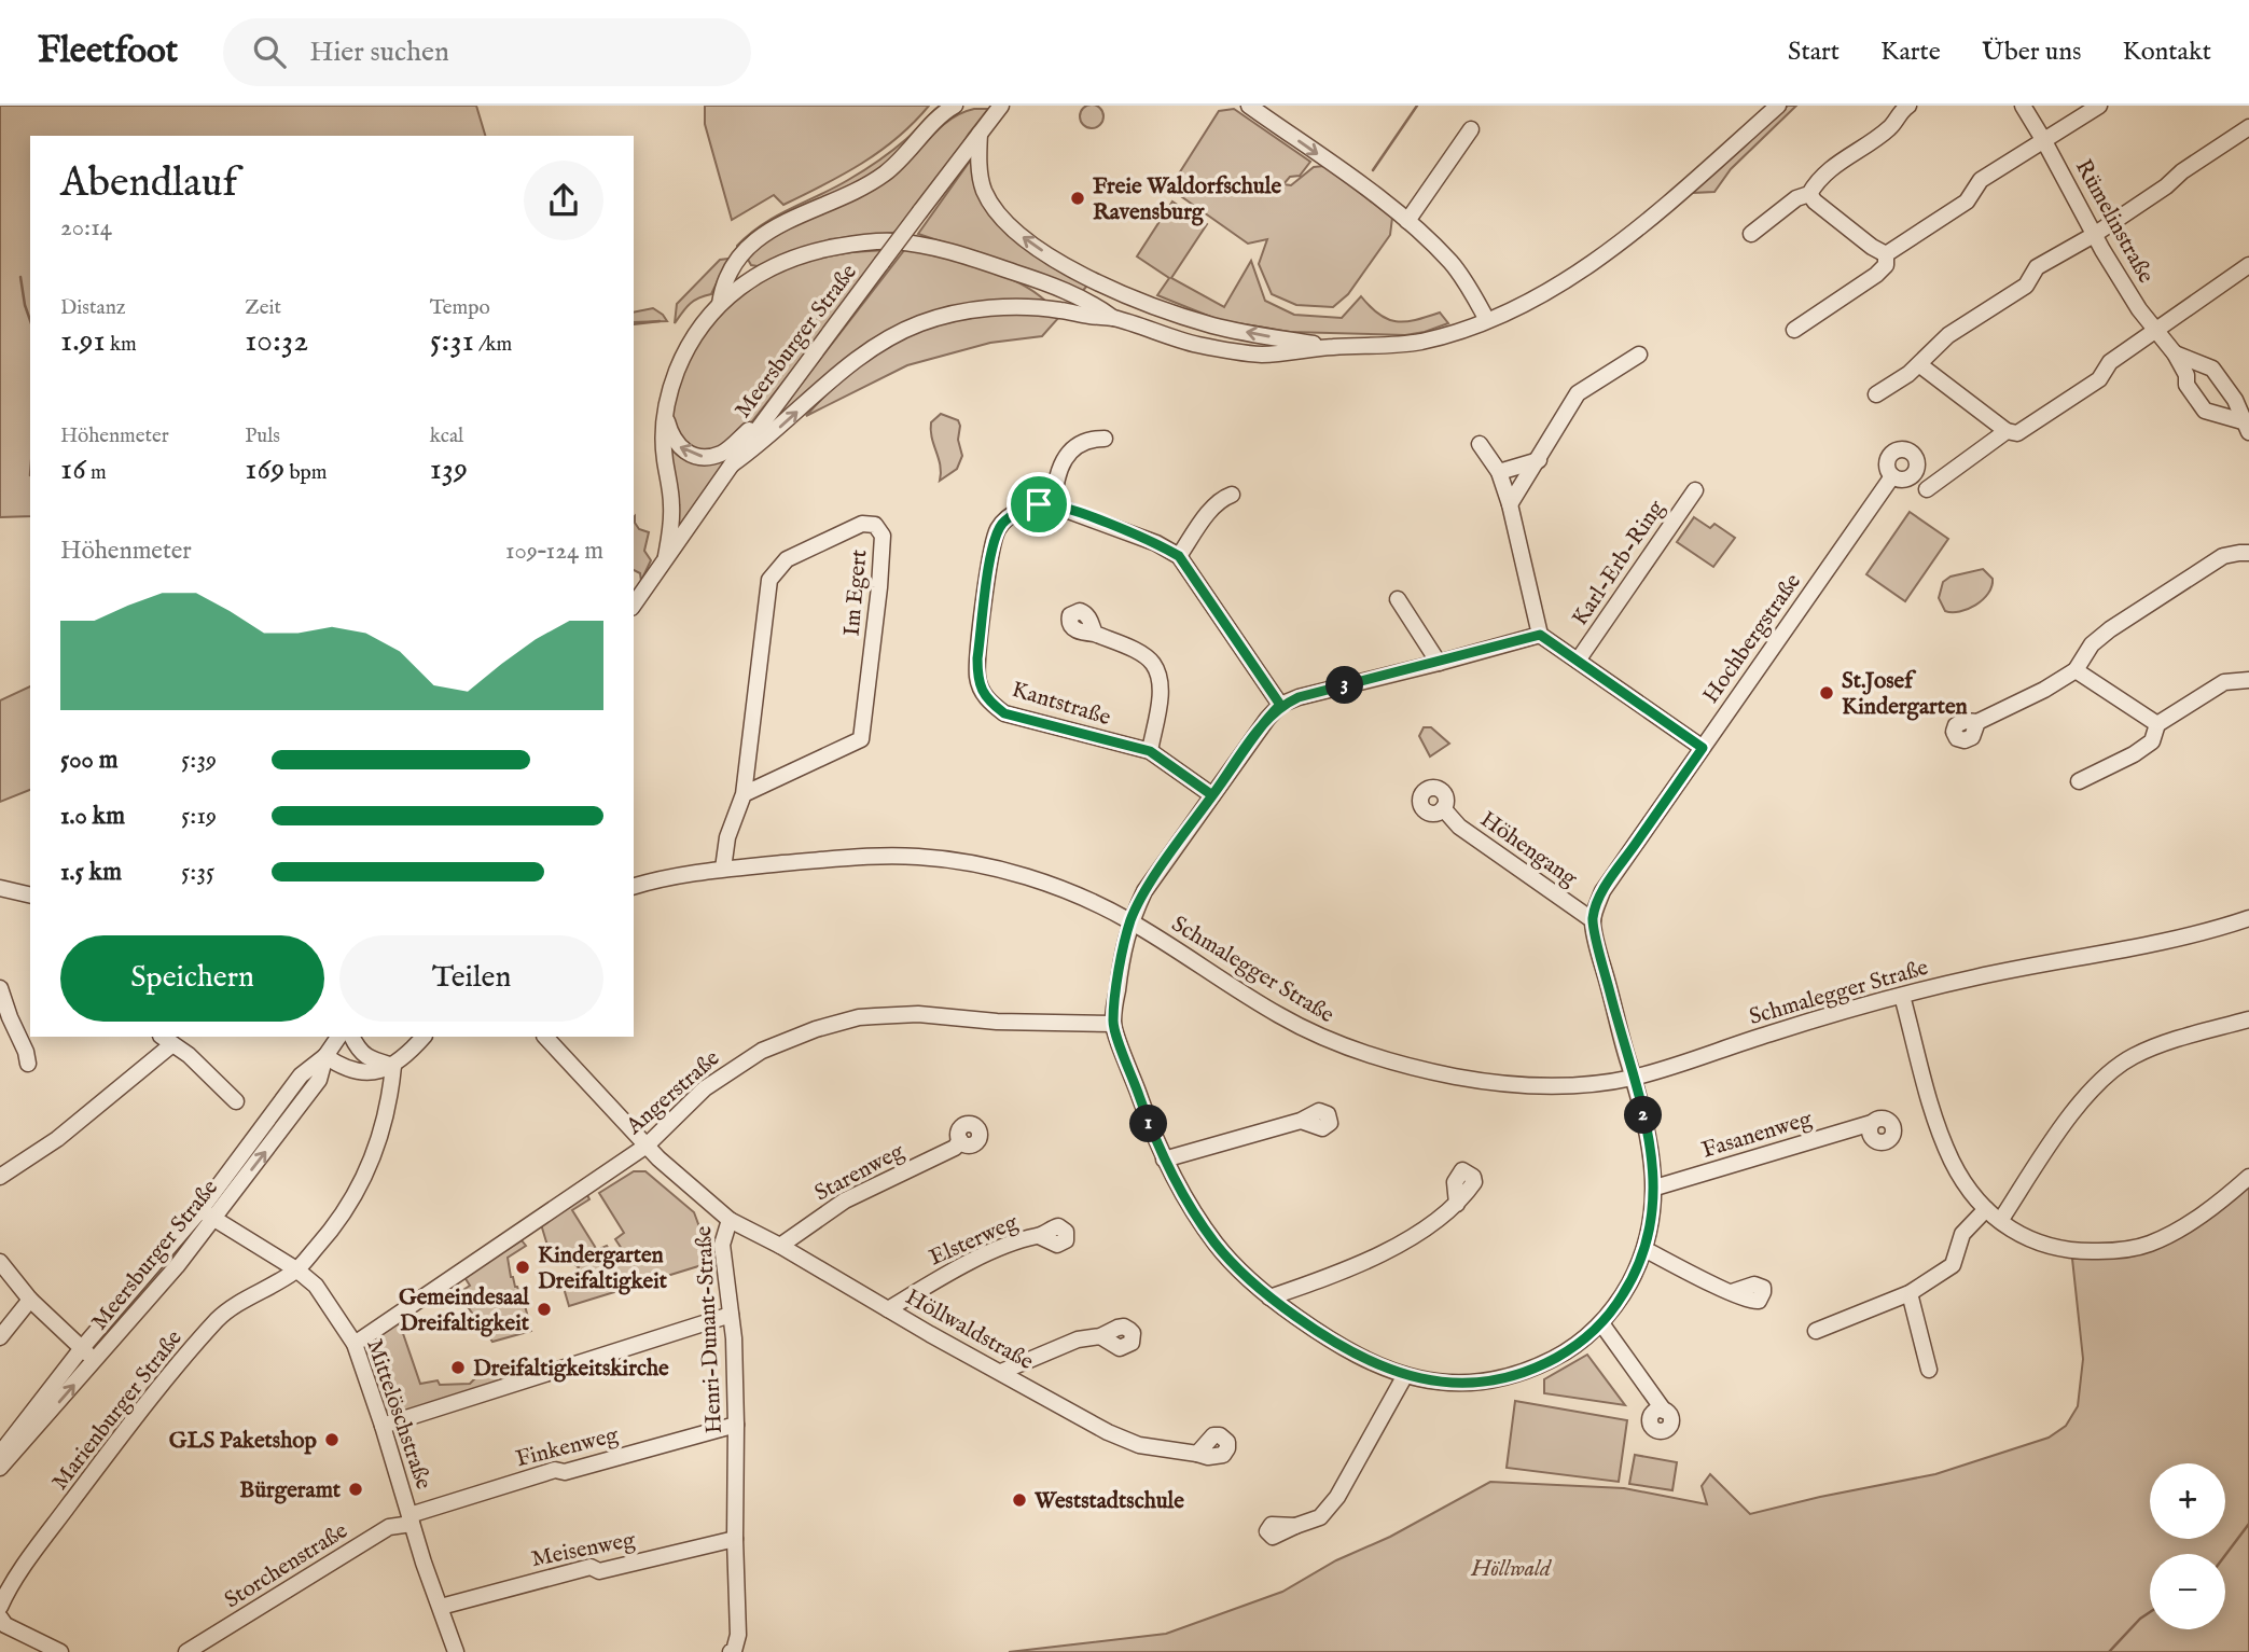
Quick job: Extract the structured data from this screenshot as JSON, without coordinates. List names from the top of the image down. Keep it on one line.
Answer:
{"streets":{"street":["Rümelinstraße","Meersburger Straße","Karl-Erb-Ring","Im Egert","Hochbergstraße","Kantstraße","Höhengang","Schmalegger Straße","Angerstraße","Fasanenweg","Starenweg","Elsterweg","Höllwaldstraße","Henri-Dunant-Straße","Marienburger Straße","Mittelöschstraße","Finkenweg","Meisenweg","Storchenstraße"]},"crossings":[["Meersburger Straße","Mittelöschstraße"],["Karl-Erb-Ring","Hochbergstraße"],["Im Egert","Schmalegger Straße"],["Hochbergstraße","Höhengang"],["Angerstraße","Henri-Dunant-Straße"],["Angerstraße","Mittelöschstraße"],["Starenweg","Höllwaldstraße"],["Elsterweg","Höllwaldstraße"],["Höllwaldstraße","Henri-Dunant-Straße"],["Henri-Dunant-Straße","Finkenweg"],["Henri-Dunant-Straße","Meisenweg"],["Marienburger Straße","Mittelöschstraße"],["Mittelöschstraße","Finkenweg"],["Mittelöschstraße","Meisenweg"],["Mittelöschstraße","Storchenstraße"],["Finkenweg","Storchenstraße"]],"parks":["Höllwald"],"places":["Freie Waldorfschule Ravensburg","St.Josef Kindergarten","Kindergarten Dreifaltigkeit","Gemeindesaal Dreifaltigkeit","Dreifaltigkeitskirche","GLS Paketshop","Bürgeramt","Weststadtschule"],"page":{"header":"Fleetfoot","search":"Hier suchen","nav":["Start","Karte","Über uns","Kontakt"],"heading":["Abendlauf","20:14"],"stats":[["Distanz","1.91 km"],["Zeit","10:32"],["Tempo","5:31 /km"],["Höhenmeter","16 m"],["Puls","169 bpm"],["kcal","139"]],"chart":["Höhenmeter","109–124 m"],"pins":["3","2","1"],"list":[{"name":"500 m","note":"5:39"},{"name":"1.0 km","note":"5:19"},{"name":"1.5 km","note":"5:35"}],"buttons":["Speichern","Teilen"],"map_buttons":["+","−"]}}
